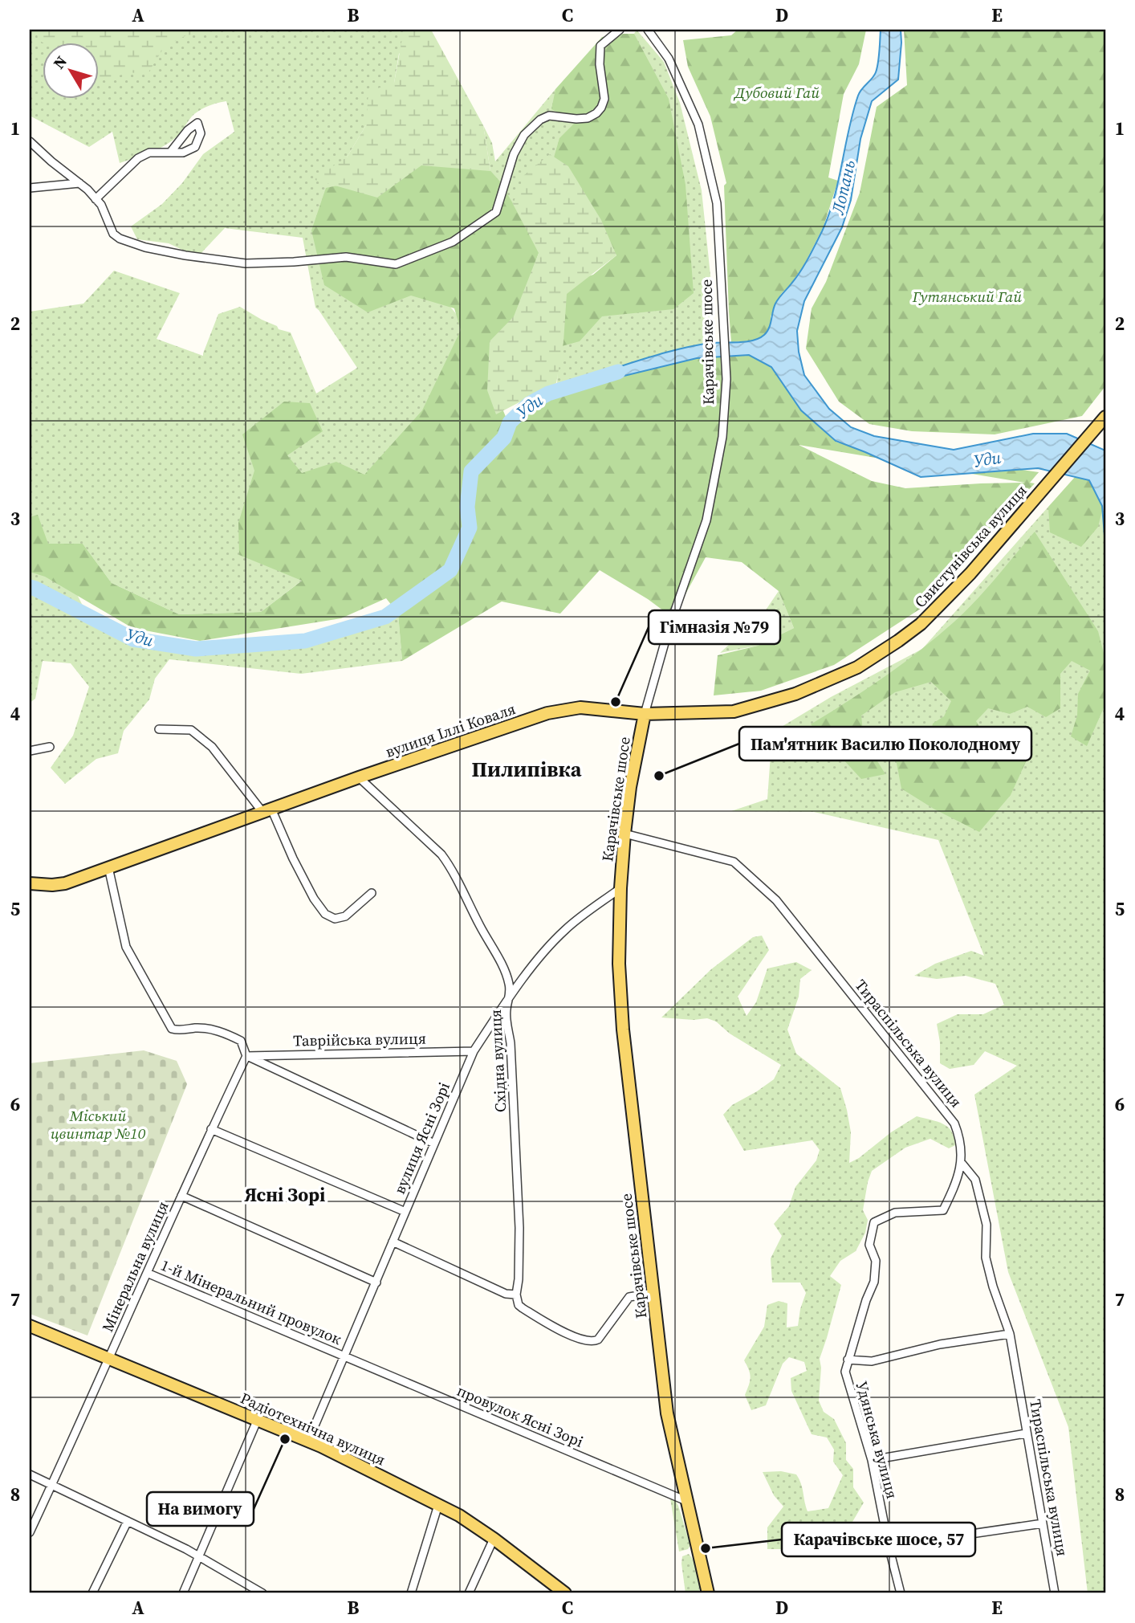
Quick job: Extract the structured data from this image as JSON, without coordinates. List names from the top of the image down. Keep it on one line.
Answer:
{"streets":{"main road":["Карачівське шосе","Свистунівська вулиця","вулиця Іллі Коваля","Радіотехнічна вулиця"],"street":["Таврійська вулиця","Тираспільська вулиця","Східна вулиця","вулиця Ясні Зорі","Мінеральна вулиця","1-й Мінеральний провулок","провулок Ясні Зорі","Удянська вулиця"]},"crossings":[["Карачівське шосе","Свистунівська вулиця"],["Карачівське шосе","вулиця Іллі Коваля"],["Карачівське шосе","Тираспільська вулиця"],["Карачівське шосе","вулиця Ясні Зорі"],["Карачівське шосе","провулок Ясні Зорі"],["Свистунівська вулиця","вулиця Іллі Коваля"],["вулиця Іллі Коваля","Східна вулиця"],["Таврійська вулиця","вулиця Ясні Зорі"],["Таврійська вулиця","Мінеральна вулиця"],["Тираспільська вулиця","Удянська вулиця"],["Східна вулиця","вулиця Ясні Зорі"],["вулиця Ясні Зорі","1-й Мінеральний провулок"],["вулиця Ясні Зорі","провулок Ясні Зорі"],["вулиця Ясні Зорі","Радіотехнічна вулиця"],["Мінеральна вулиця","1-й Мінеральний провулок"],["Мінеральна вулиця","Радіотехнічна вулиця"],["1-й Мінеральний провулок","провулок Ясні Зорі"]],"districts":["Пилипівка","Ясні Зорі"],"water":["Лопань","Уди"],"parks":["Дубовий Гай","Гутянський Гай","Міський цвинтар №10"],"places":["Гімназія №79","Пам'ятник Василю Поколодному","На вимогу","Карачівське шосе, 57"],"north":"top left","grid":{"columns":["A","B","C","D","E"],"rows":["1","2","3","4","5","6","7","8"]}}
